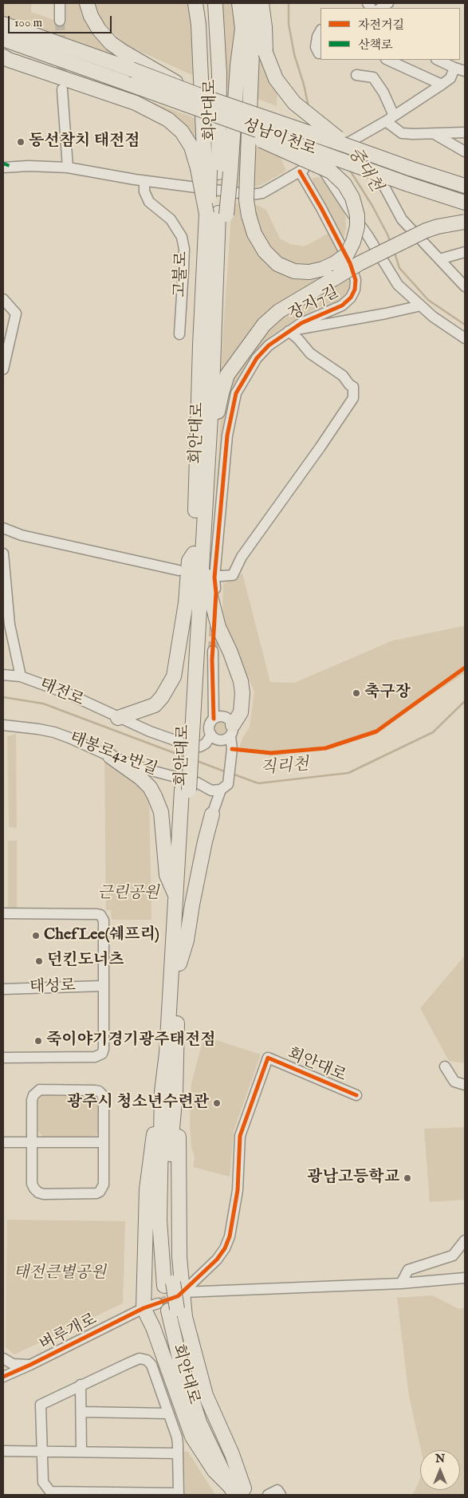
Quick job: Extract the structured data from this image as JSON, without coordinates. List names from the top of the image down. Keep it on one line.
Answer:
{"streets":{"highway":["회안대로","성남이천로"],"street":["고불로","장지7길","태전로","태봉로42번길","태성로","벼루개로"]},"crossings":[["회안대로","벼루개로"]],"water":["중대천","직리천"],"parks":["근린공원","태전큰별공원"],"places":["동선참치 태전점","축구장","ChefLee(쉐프리)","던킨도너츠","죽이야기경기광주태전점","광주시 청소년수련관","광남고등학교"],"legend":["자전거길","산책로"],"scale_bar":"100 m","north":"top"}
